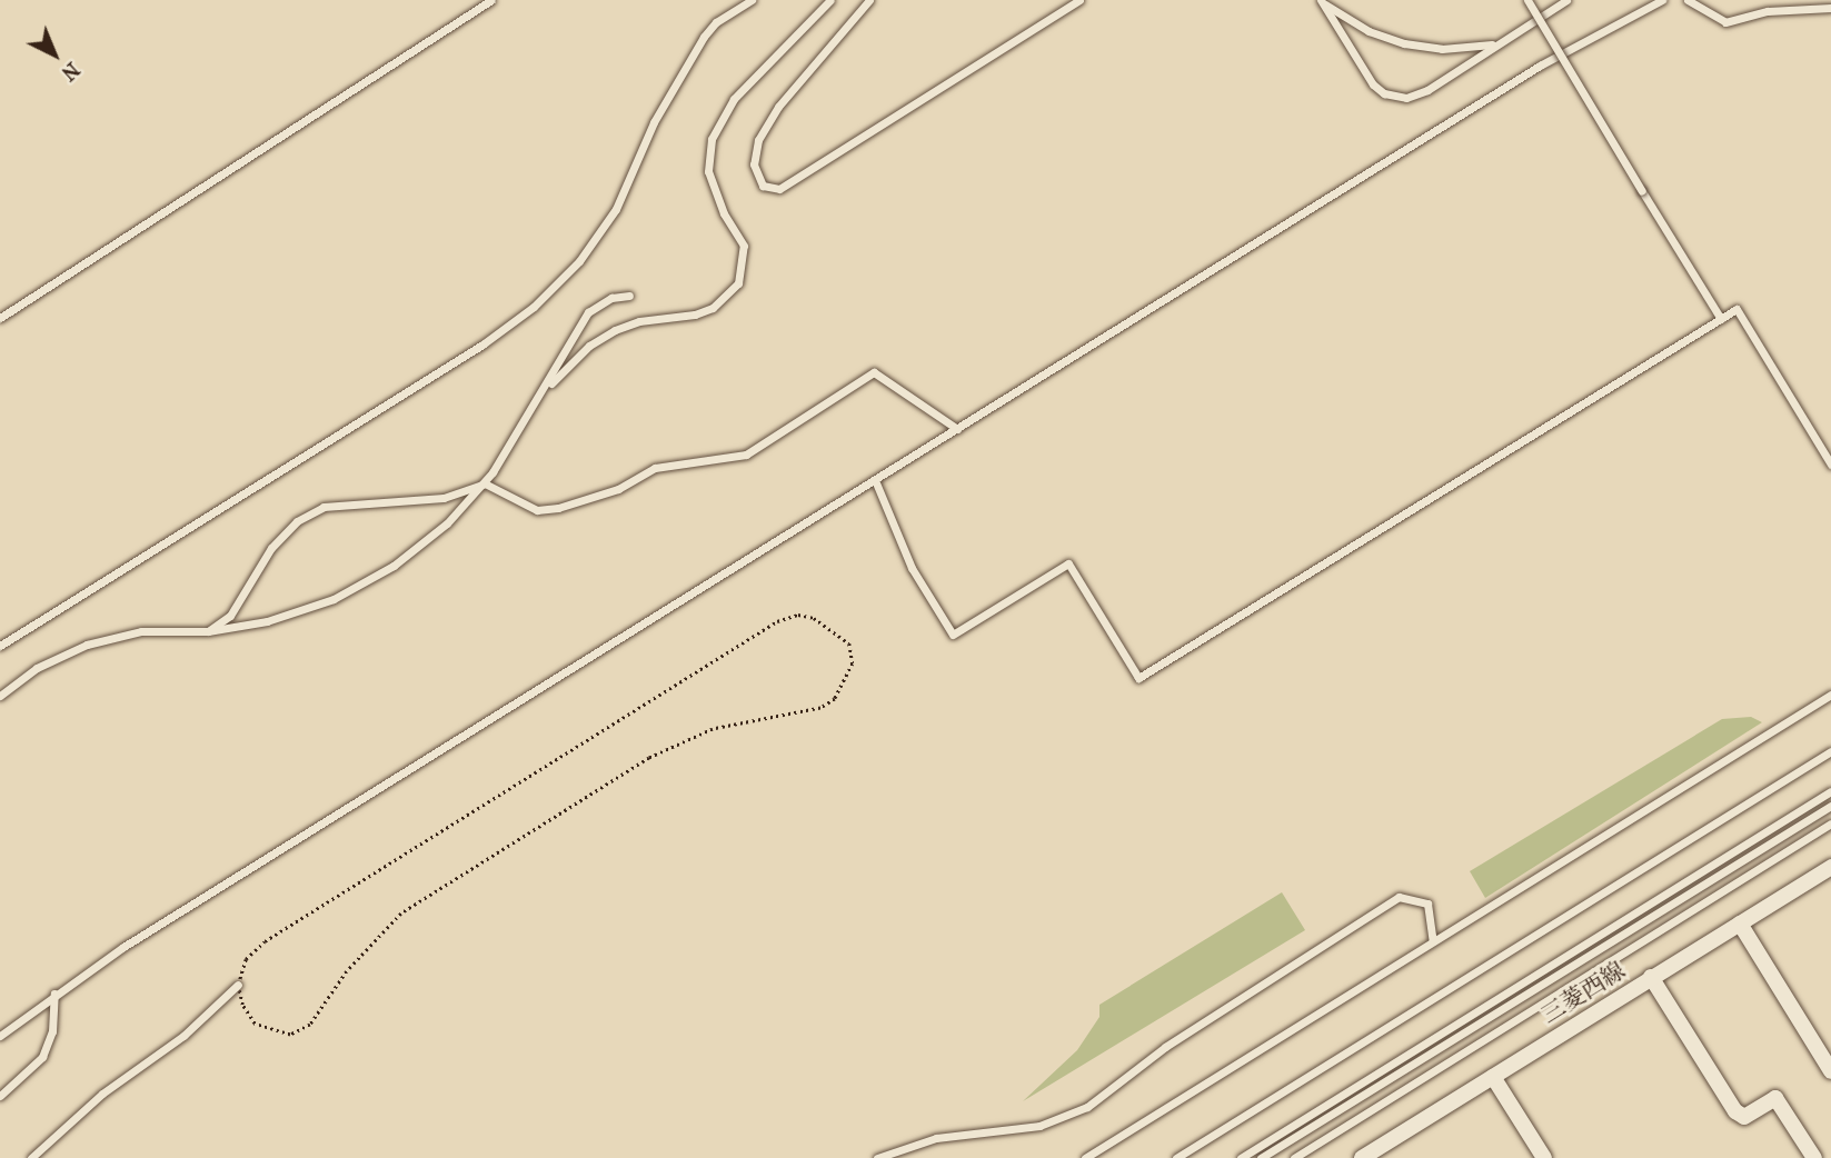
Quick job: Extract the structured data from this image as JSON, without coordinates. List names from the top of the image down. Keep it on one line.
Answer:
{"streets":{"street":["三菱西線"]},"north":"bottom right"}
